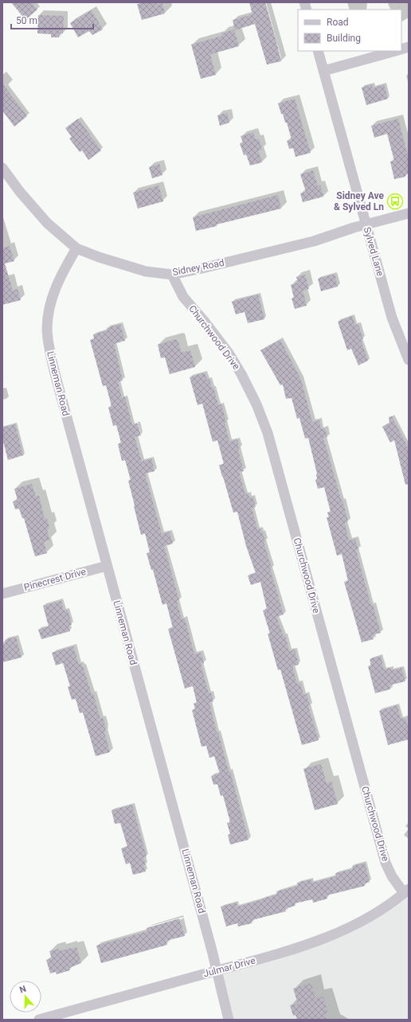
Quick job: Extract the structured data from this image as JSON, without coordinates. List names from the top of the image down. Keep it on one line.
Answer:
{"streets":{"street":["Sylved Lane","Sidney Road","Churchwood Drive","Linneman Road","Pinecrest Drive","Julmar Drive"]},"crossings":[["Sylved Lane","Sidney Road"],["Sidney Road","Churchwood Drive"],["Sidney Road","Linneman Road"],["Churchwood Drive","Julmar Drive"],["Linneman Road","Pinecrest Drive"],["Linneman Road","Julmar Drive"]],"places":{"bus stop":["Sidney Ave & Sylved Ln"]},"legend":["Road","Building"],"scale_bar":"50 m","north":"top"}
